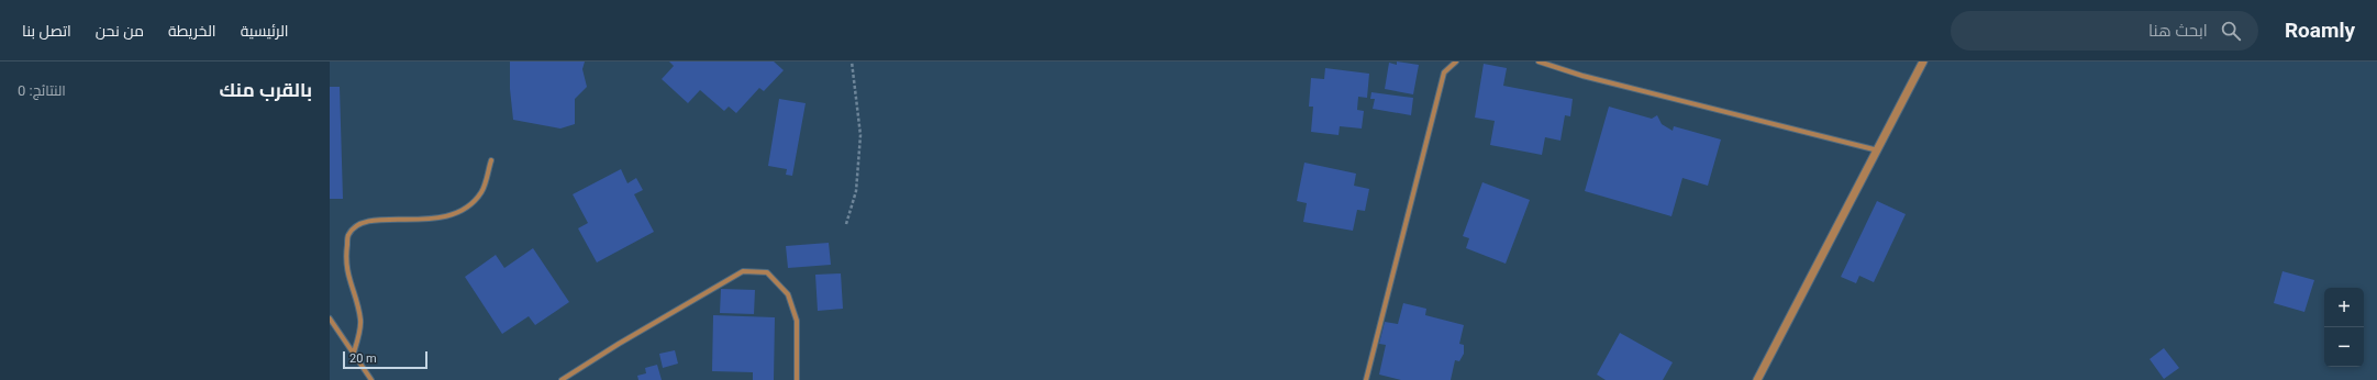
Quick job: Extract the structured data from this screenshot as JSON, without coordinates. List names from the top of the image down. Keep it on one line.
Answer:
{"scale_bar":"20 m","page":{"header":"Roamly","search":"ابحث هنا","nav":["الرئيسية","الخريطة","من نحن","اتصل بنا"],"heading":["بالقرب منك","النتائج: 0"],"map_buttons":["+","−"],"scale":"20 m"}}
